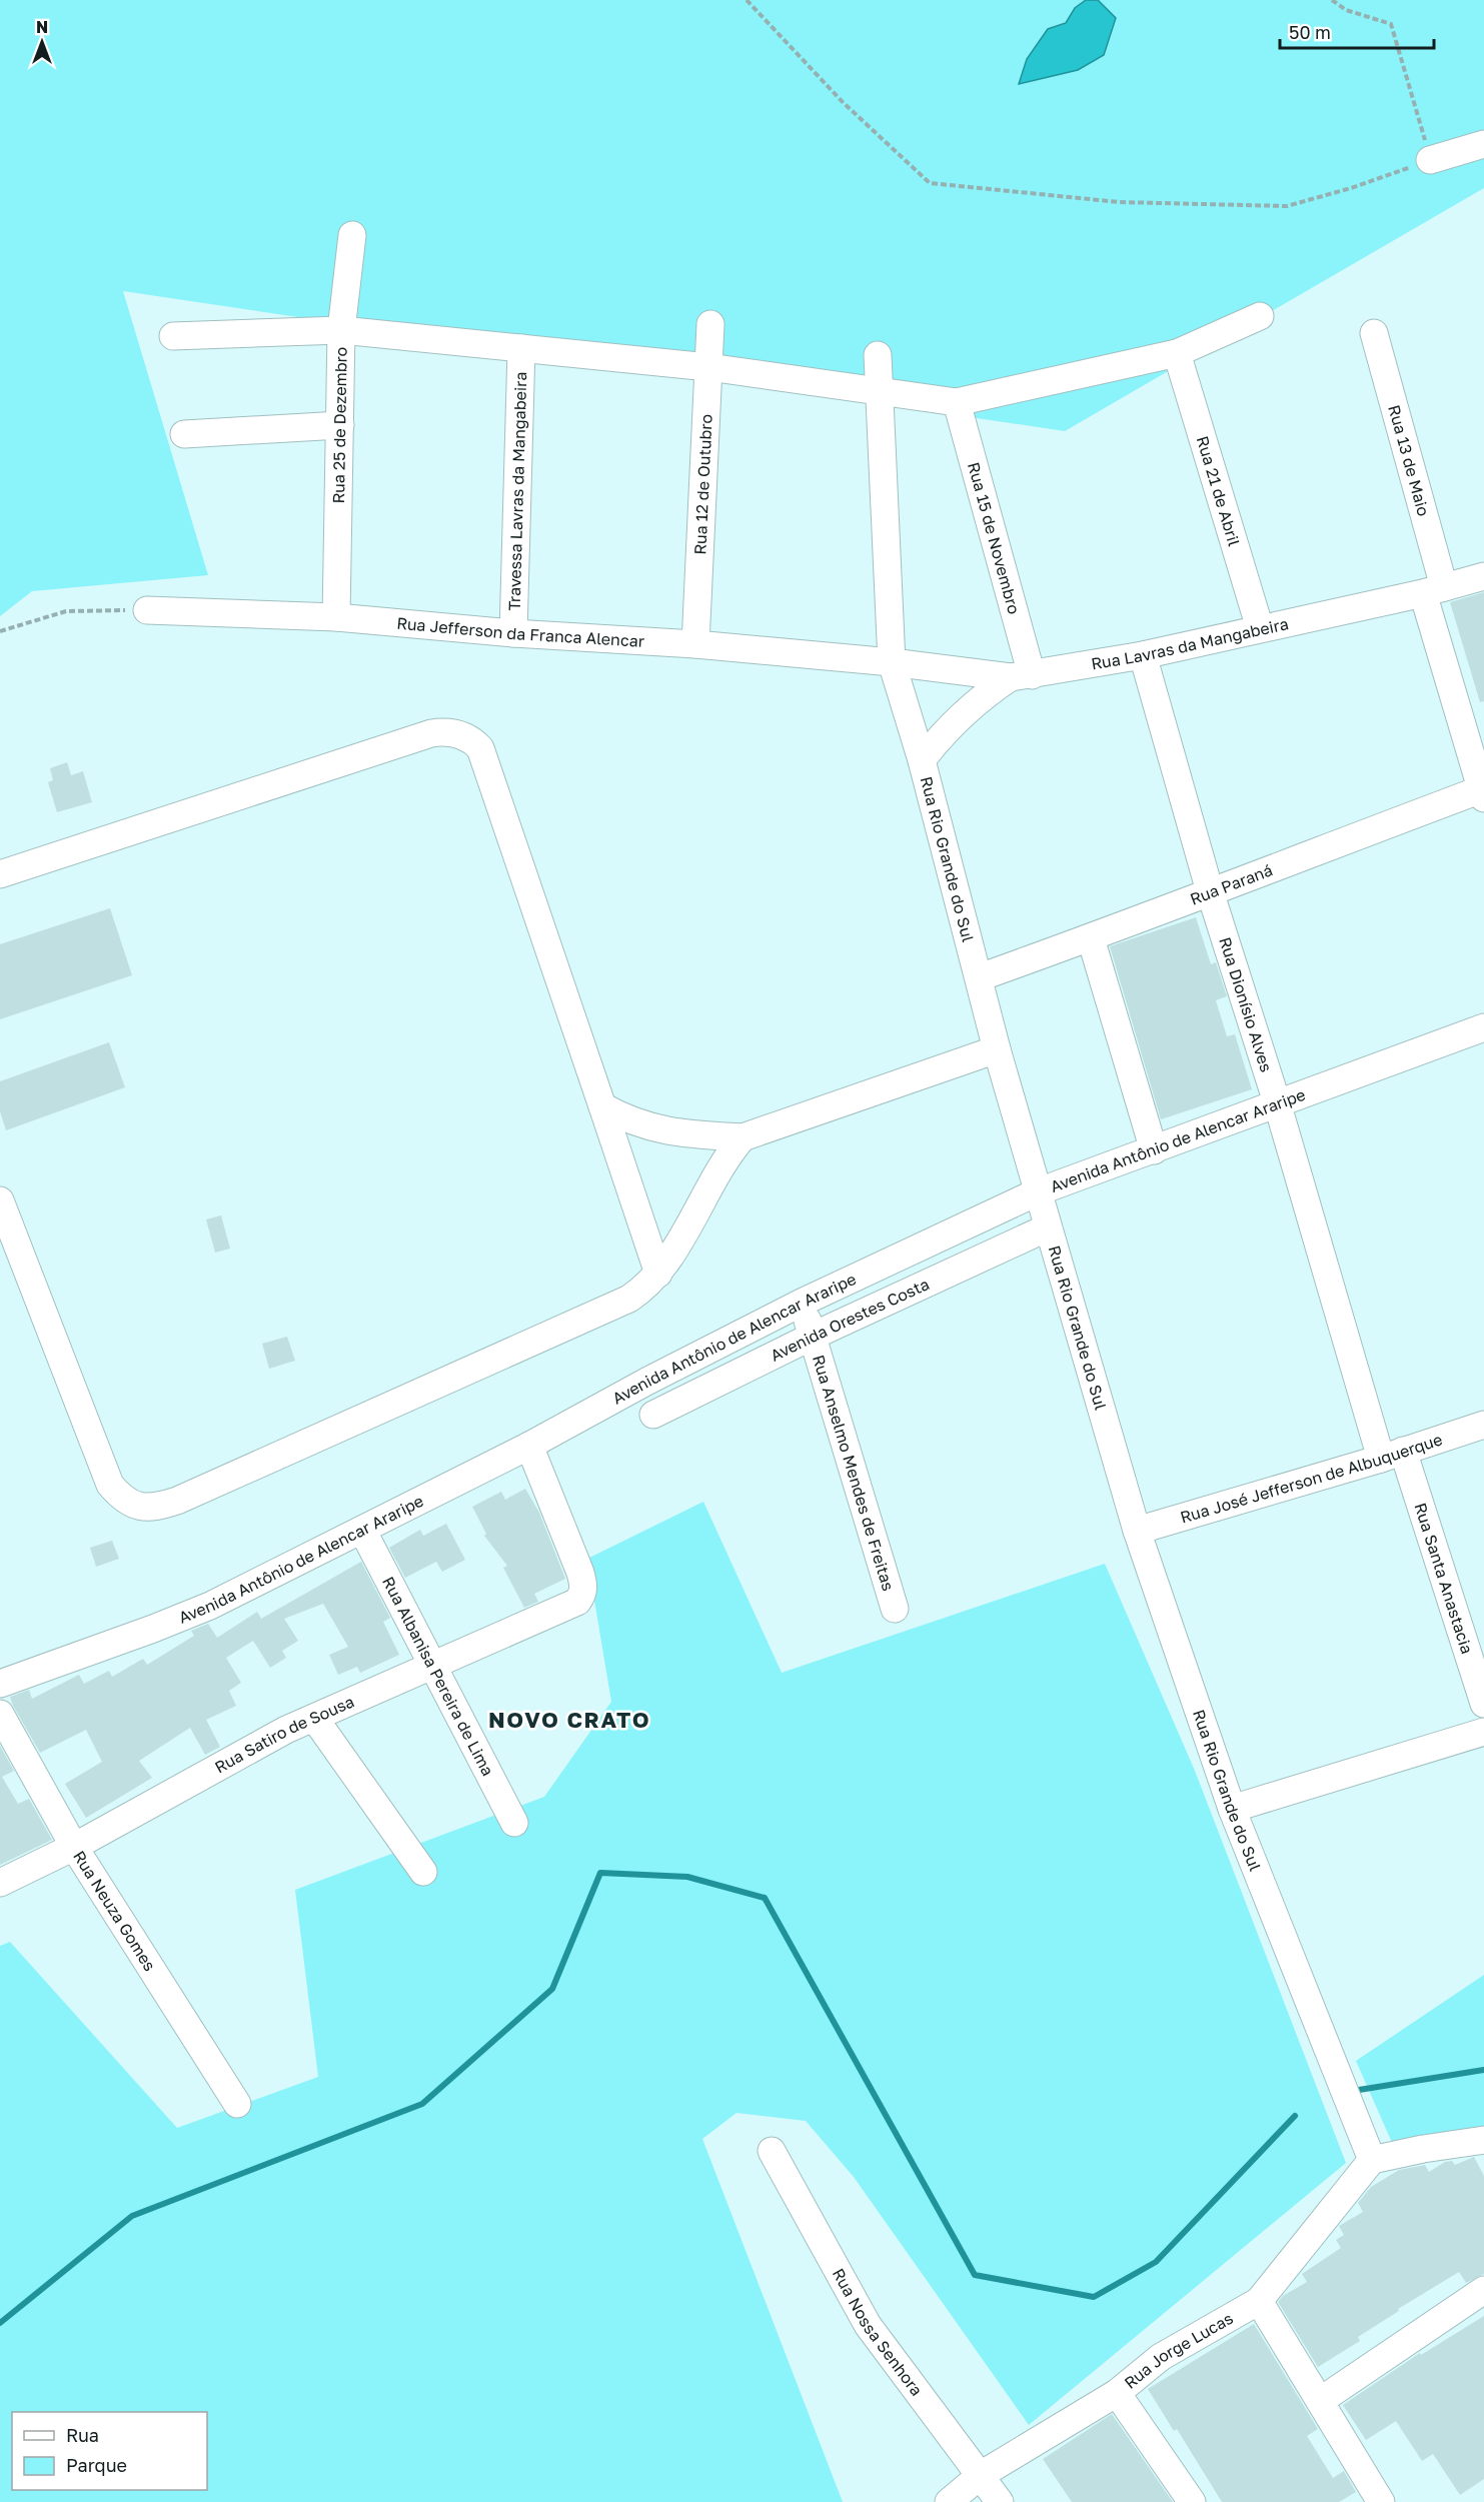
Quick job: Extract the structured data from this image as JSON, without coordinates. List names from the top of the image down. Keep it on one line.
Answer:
{"streets":{"street":["Rua 25 de Dezembro","Rua 13 de Maio","Rua 12 de Outubro","Travessa Lavras da Mangabeira","Rua 21 de Abril","Rua 15 de Novembro","Rua Jefferson da Franca Alencar","Rua Lavras da Mangabeira","Rua Rio Grande do Sul","Rua Paraná","Rua Dionísio Alves","Avenida Antônio de Alencar Araripe","Avenida Orestes Costa","Rua Anselmo Mendes de Freitas","Rua José Jefferson de Albuquerque","Rua Santa Anastacia","Rua Albanisa Pereira de Lima","Rua Satiro de Sousa","Rua Neuza Gomes","Rua Nossa Senhora","Rua Jorge Lucas"]},"crossings":[["Rua 25 de Dezembro","Rua Jefferson da Franca Alencar"],["Rua 13 de Maio","Rua Lavras da Mangabeira"],["Rua 13 de Maio","Rua Paraná"],["Rua 12 de Outubro","Rua Jefferson da Franca Alencar"],["Travessa Lavras da Mangabeira","Rua Jefferson da Franca Alencar"],["Rua 21 de Abril","Rua Lavras da Mangabeira"],["Rua 15 de Novembro","Rua Lavras da Mangabeira"],["Rua Jefferson da Franca Alencar","Rua Lavras da Mangabeira"],["Rua Jefferson da Franca Alencar","Rua Rio Grande do Sul"],["Rua Lavras da Mangabeira","Rua Rio Grande do Sul"],["Rua Lavras da Mangabeira","Rua Dionísio Alves"],["Rua Rio Grande do Sul","Rua Paraná"],["Rua Rio Grande do Sul","Avenida Antônio de Alencar Araripe"],["Rua Rio Grande do Sul","Avenida Orestes Costa"],["Rua Rio Grande do Sul","Rua José Jefferson de Albuquerque"],["Rua Rio Grande do Sul","Rua Jorge Lucas"],["Rua Paraná","Rua Dionísio Alves"],["Rua Dionísio Alves","Avenida Antônio de Alencar Araripe"],["Rua Dionísio Alves","Rua José Jefferson de Albuquerque"],["Rua Dionísio Alves","Rua Santa Anastacia"],["Avenida Antônio de Alencar Araripe","Rua Anselmo Mendes de Freitas"],["Avenida Antônio de Alencar Araripe","Rua Albanisa Pereira de Lima"],["Avenida Antônio de Alencar Araripe","Rua Satiro de Sousa"],["Avenida Orestes Costa","Rua Anselmo Mendes de Freitas"],["Rua José Jefferson de Albuquerque","Rua Santa Anastacia"],["Rua Albanisa Pereira de Lima","Rua Satiro de Sousa"],["Rua Satiro de Sousa","Rua Neuza Gomes"],["Rua Nossa Senhora","Rua Jorge Lucas"]],"districts":["NOVO CRATO"],"legend":["Rua","Parque"],"scale_bar":"50 m","north":"top"}
